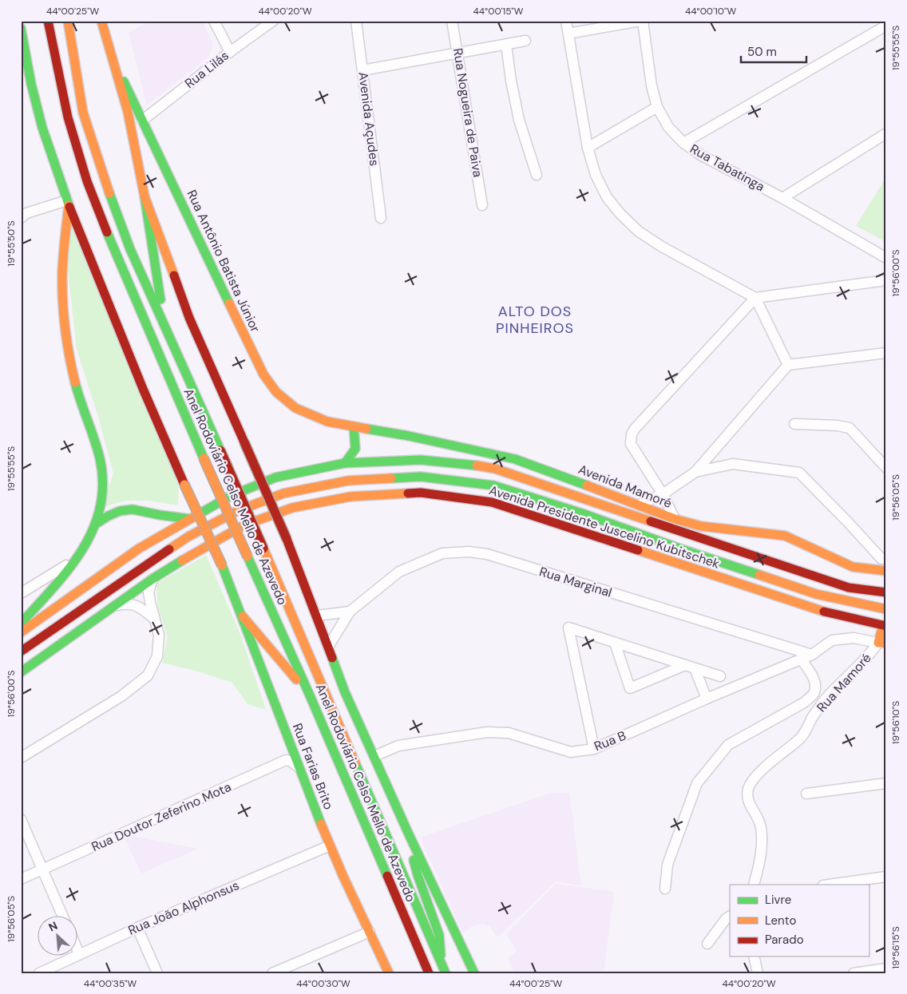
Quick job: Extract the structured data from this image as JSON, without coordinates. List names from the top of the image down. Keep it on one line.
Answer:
{"streets":{"main road":["Rua Antônio Batista Júnior","Avenida Mamoré","Anel Rodoviário Celso Mello de Azevedo","Avenida Presidente Juscelino Kubitschek","Rua Farias Brito"],"street":["Rua Lilás","Rua Nogueira de Paiva","Avenida Açudes","Rua Tabatinga","Rua Marginal","Rua Mamoré","Rua B","Rua Doutor Zeferino Mota","Rua João Alphonsus"]},"crossings":[["Rua Lilás","Rua Antônio Batista Júnior"],["Rua Antônio Batista Júnior","Avenida Mamoré"],["Rua Antônio Batista Júnior","Anel Rodoviário Celso Mello de Azevedo"],["Anel Rodoviário Celso Mello de Azevedo","Rua Marginal"],["Anel Rodoviário Celso Mello de Azevedo","Rua B"],["Rua Marginal","Rua B"],["Rua Mamoré","Rua B"],["Rua Farias Brito","Rua Doutor Zeferino Mota"],["Rua Farias Brito","Rua João Alphonsus"]],"districts":["ALTO DOS PINHEIROS"],"legend":["Livre","Lento","Parado"],"scale_bar":"50 m","north":"top left","coordinates":["44°00'25\"W","44°00'20\"W","44°00'15\"W","44°00'10\"W","19°55'55\"S","19°55'50\"S","19°56'00\"S","19°56'05\"S","19°56'10\"S","19°56'15\"S","44°00'35\"W","44°00'30\"W"]}
